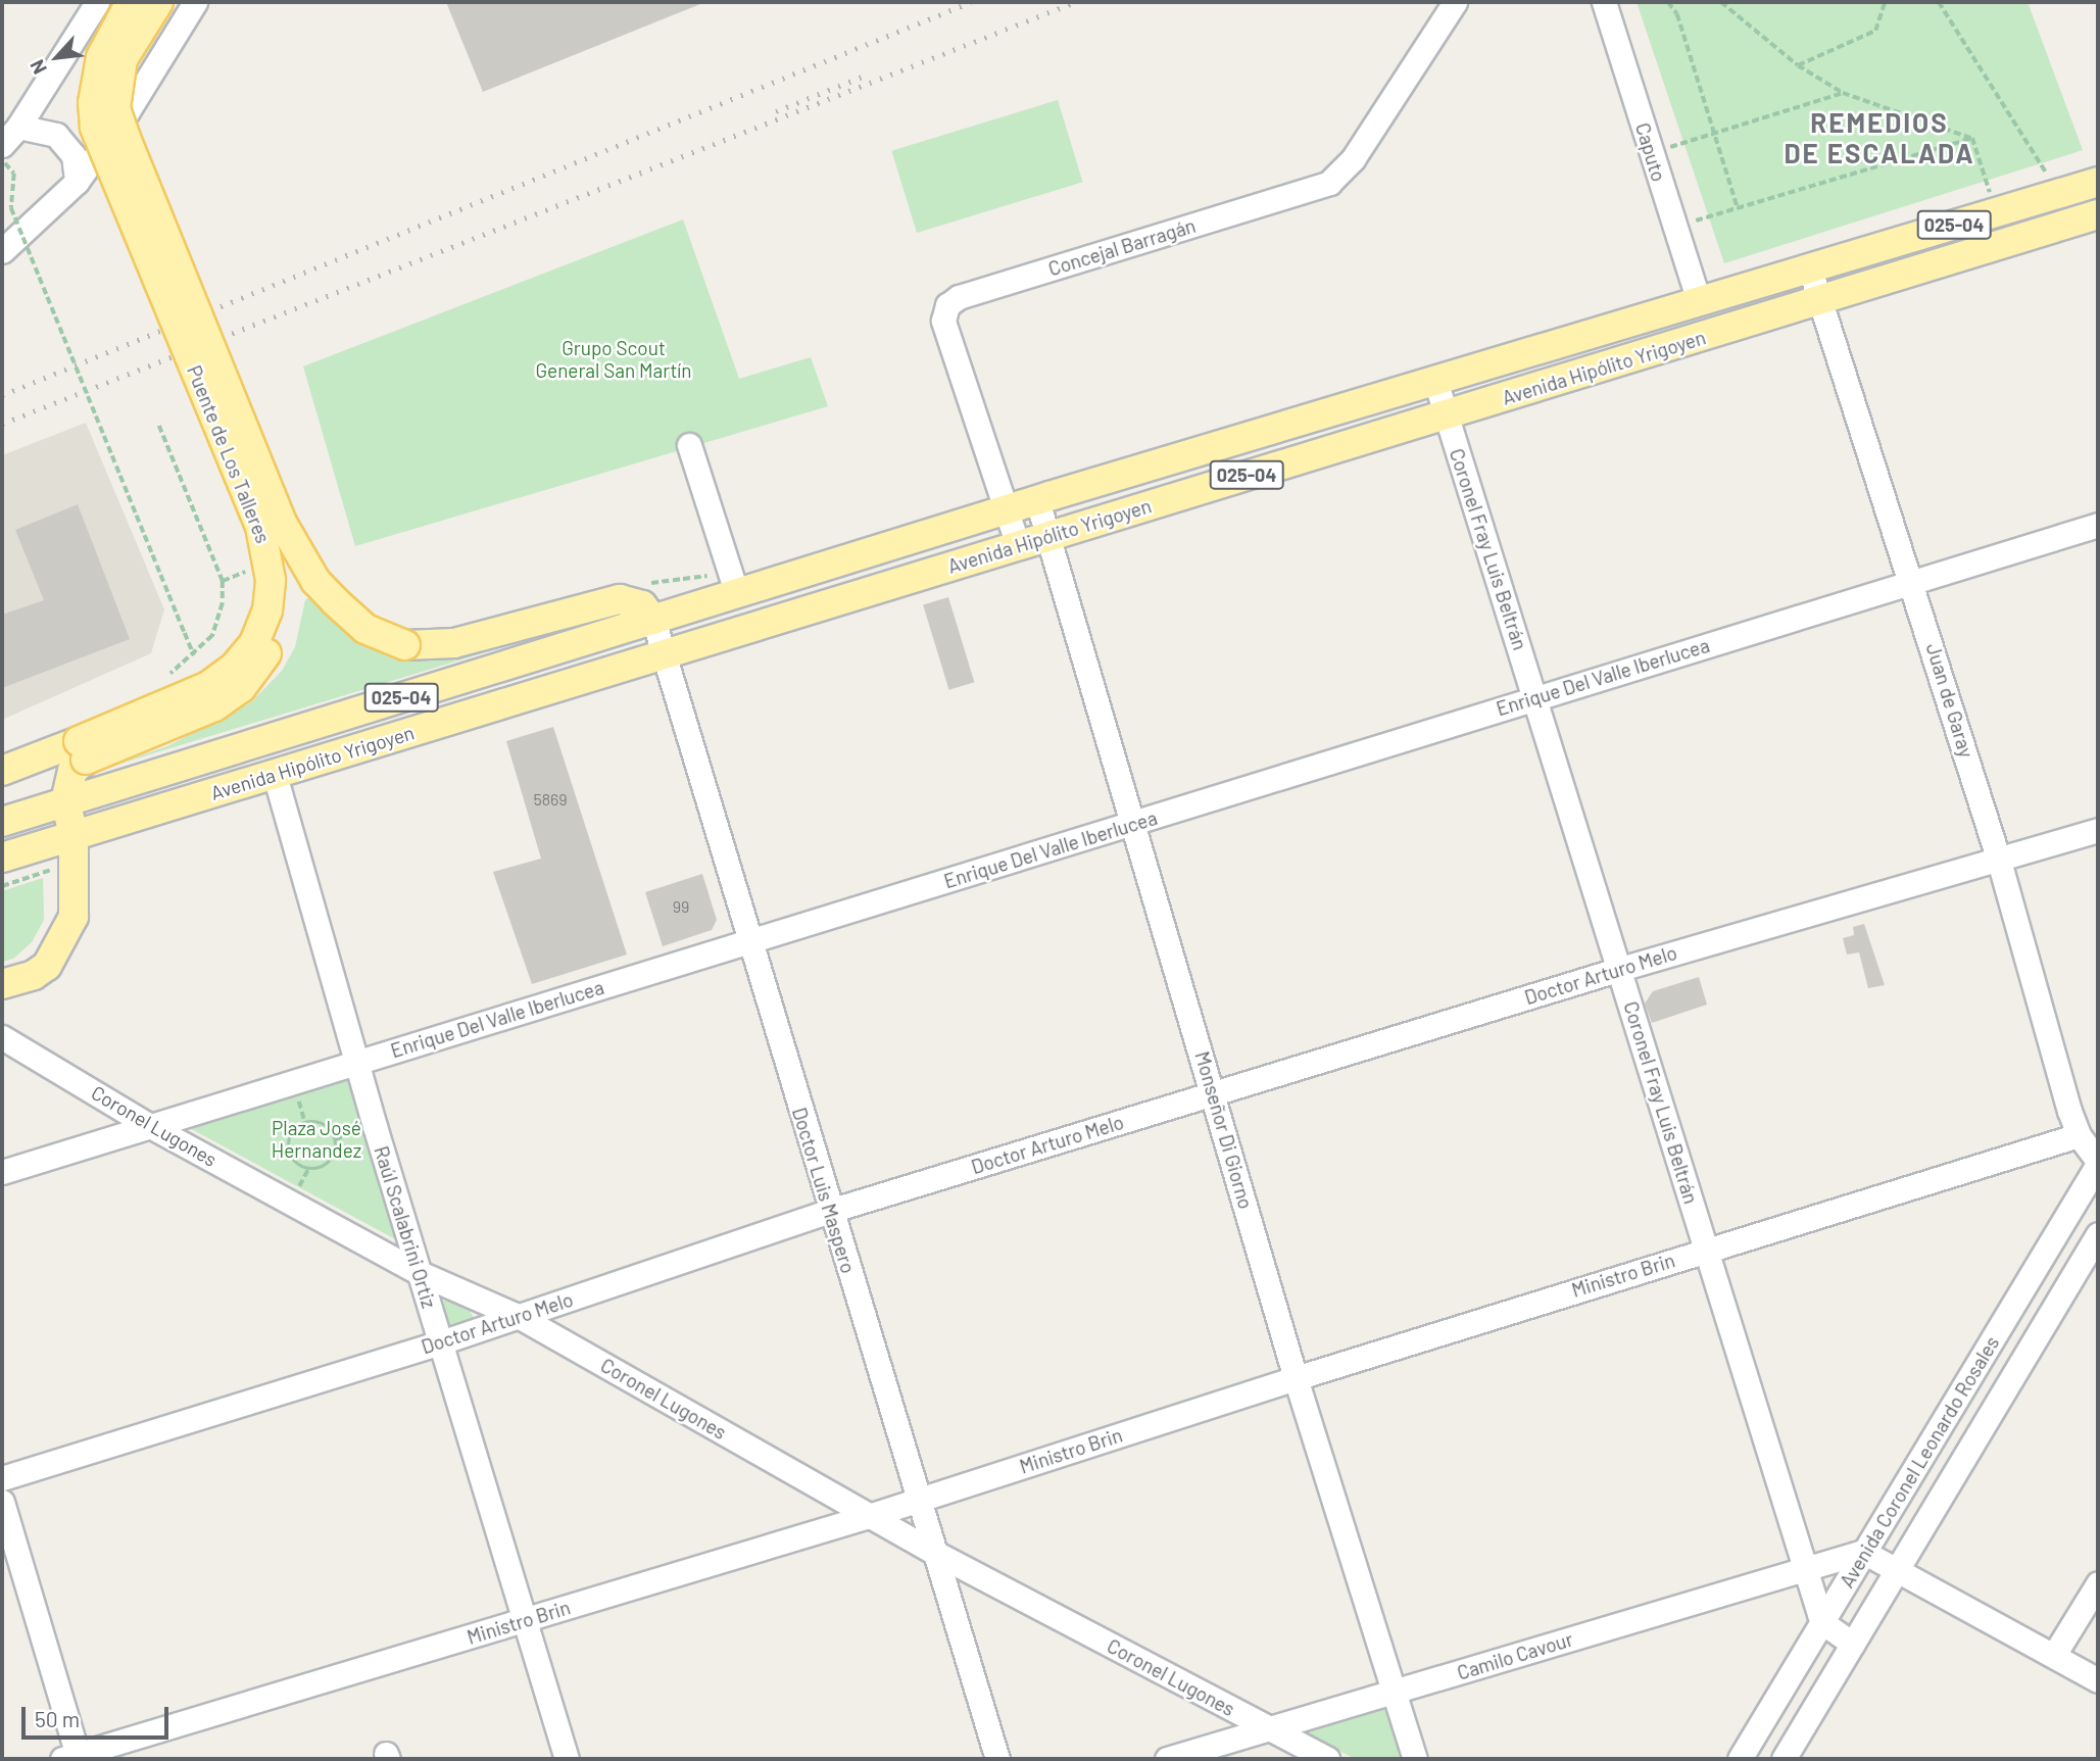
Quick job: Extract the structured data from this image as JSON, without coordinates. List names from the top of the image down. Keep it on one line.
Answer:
{"streets":{"main road":["025-04","Avenida Hipólito Yrigoyen","Puente de Los Talleres"],"street":["Caputo","Concejal Barragán","Coronel Fray Luis Beltrán","Enrique Del Valle Iberlucea","Juan de Garay","Doctor Arturo Melo","Coronel Lugones","Monseñor Di Giorno","Doctor Luis Maspero","Raúl Scalabrini Ortiz","Ministro Brin","Avenida Coronel Leonardo Rosales","Camilo Cavour"]},"crossings":[["Caputo","Avenida Hipólito Yrigoyen"],["Concejal Barragán","Avenida Hipólito Yrigoyen"],["Avenida Hipólito Yrigoyen","Puente de Los Talleres"],["Avenida Hipólito Yrigoyen","Coronel Fray Luis Beltrán"],["Avenida Hipólito Yrigoyen","Juan de Garay"],["Avenida Hipólito Yrigoyen","Monseñor Di Giorno"],["Avenida Hipólito Yrigoyen","Doctor Luis Maspero"],["Avenida Hipólito Yrigoyen","Raúl Scalabrini Ortiz"],["Puente de Los Talleres","Doctor Luis Maspero"],["Coronel Fray Luis Beltrán","Enrique Del Valle Iberlucea"],["Coronel Fray Luis Beltrán","Doctor Arturo Melo"],["Coronel Fray Luis Beltrán","Ministro Brin"],["Coronel Fray Luis Beltrán","Avenida Coronel Leonardo Rosales"],["Coronel Fray Luis Beltrán","Camilo Cavour"],["Enrique Del Valle Iberlucea","Juan de Garay"],["Enrique Del Valle Iberlucea","Coronel Lugones"],["Enrique Del Valle Iberlucea","Monseñor Di Giorno"],["Enrique Del Valle Iberlucea","Doctor Luis Maspero"],["Enrique Del Valle Iberlucea","Raúl Scalabrini Ortiz"],["Juan de Garay","Doctor Arturo Melo"],["Juan de Garay","Ministro Brin"],["Doctor Arturo Melo","Coronel Lugones"],["Doctor Arturo Melo","Monseñor Di Giorno"],["Doctor Arturo Melo","Doctor Luis Maspero"],["Doctor Arturo Melo","Raúl Scalabrini Ortiz"],["Coronel Lugones","Doctor Luis Maspero"],["Coronel Lugones","Raúl Scalabrini Ortiz"],["Coronel Lugones","Ministro Brin"],["Coronel Lugones","Camilo Cavour"],["Monseñor Di Giorno","Ministro Brin"],["Monseñor Di Giorno","Camilo Cavour"],["Doctor Luis Maspero","Ministro Brin"],["Raúl Scalabrini Ortiz","Ministro Brin"],["Avenida Coronel Leonardo Rosales","Camilo Cavour"]],"districts":["REMEDIOS DE ESCALADA"],"parks":["Grupo Scout General San Martín","Plaza José Hernandez"],"house_numbers":["5869","99"],"scale_bar":"50 m","north":"bottom left"}
